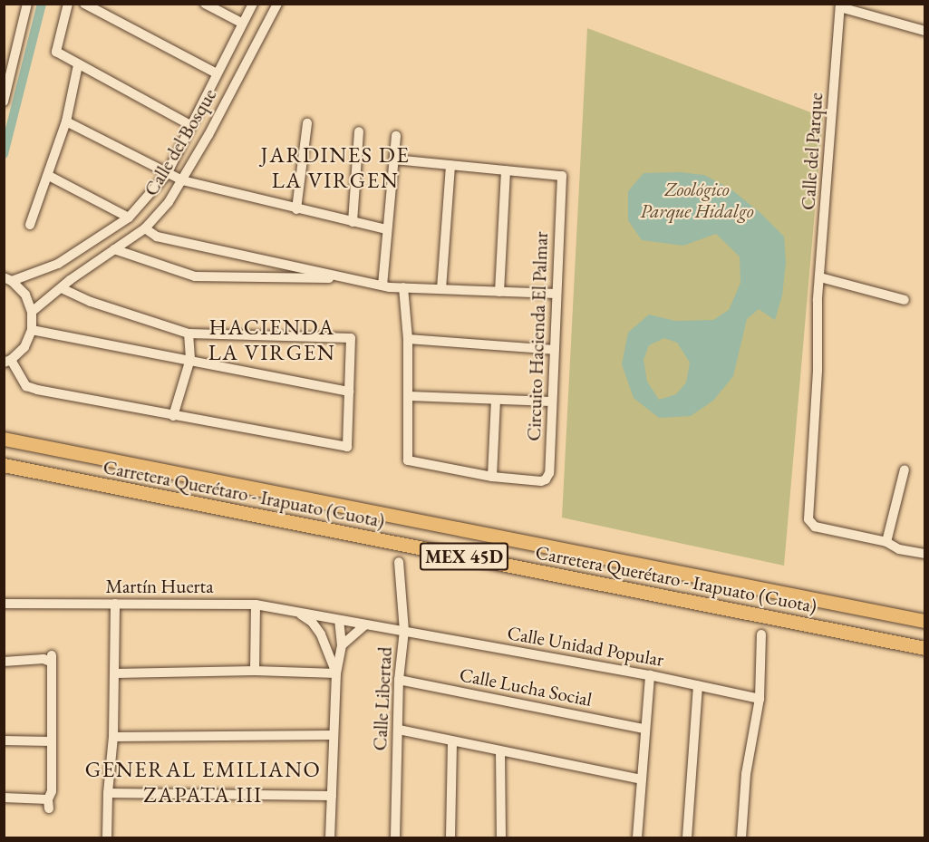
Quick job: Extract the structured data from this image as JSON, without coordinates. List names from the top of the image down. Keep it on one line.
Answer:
{"streets":{"highway":["Carretera Querétaro - Irapuato (Cuota)","MEX 45D"],"street":["Calle del Bosque","Calle del Parque","Circuito Hacienda El Palmar","Martín Huerta","Calle Unidad Popular","Calle Lucha Social","Calle Libertad"]},"crossings":[["Martín Huerta","Calle Unidad Popular"],["Calle Unidad Popular","Calle Libertad"],["Calle Lucha Social","Calle Libertad"]],"districts":["JARDINES DE LA VIRGEN","HACIENDA LA VIRGEN","GENERAL EMILIANO ZAPATA III"],"parks":["Zoológico Parque Hidalgo"]}
